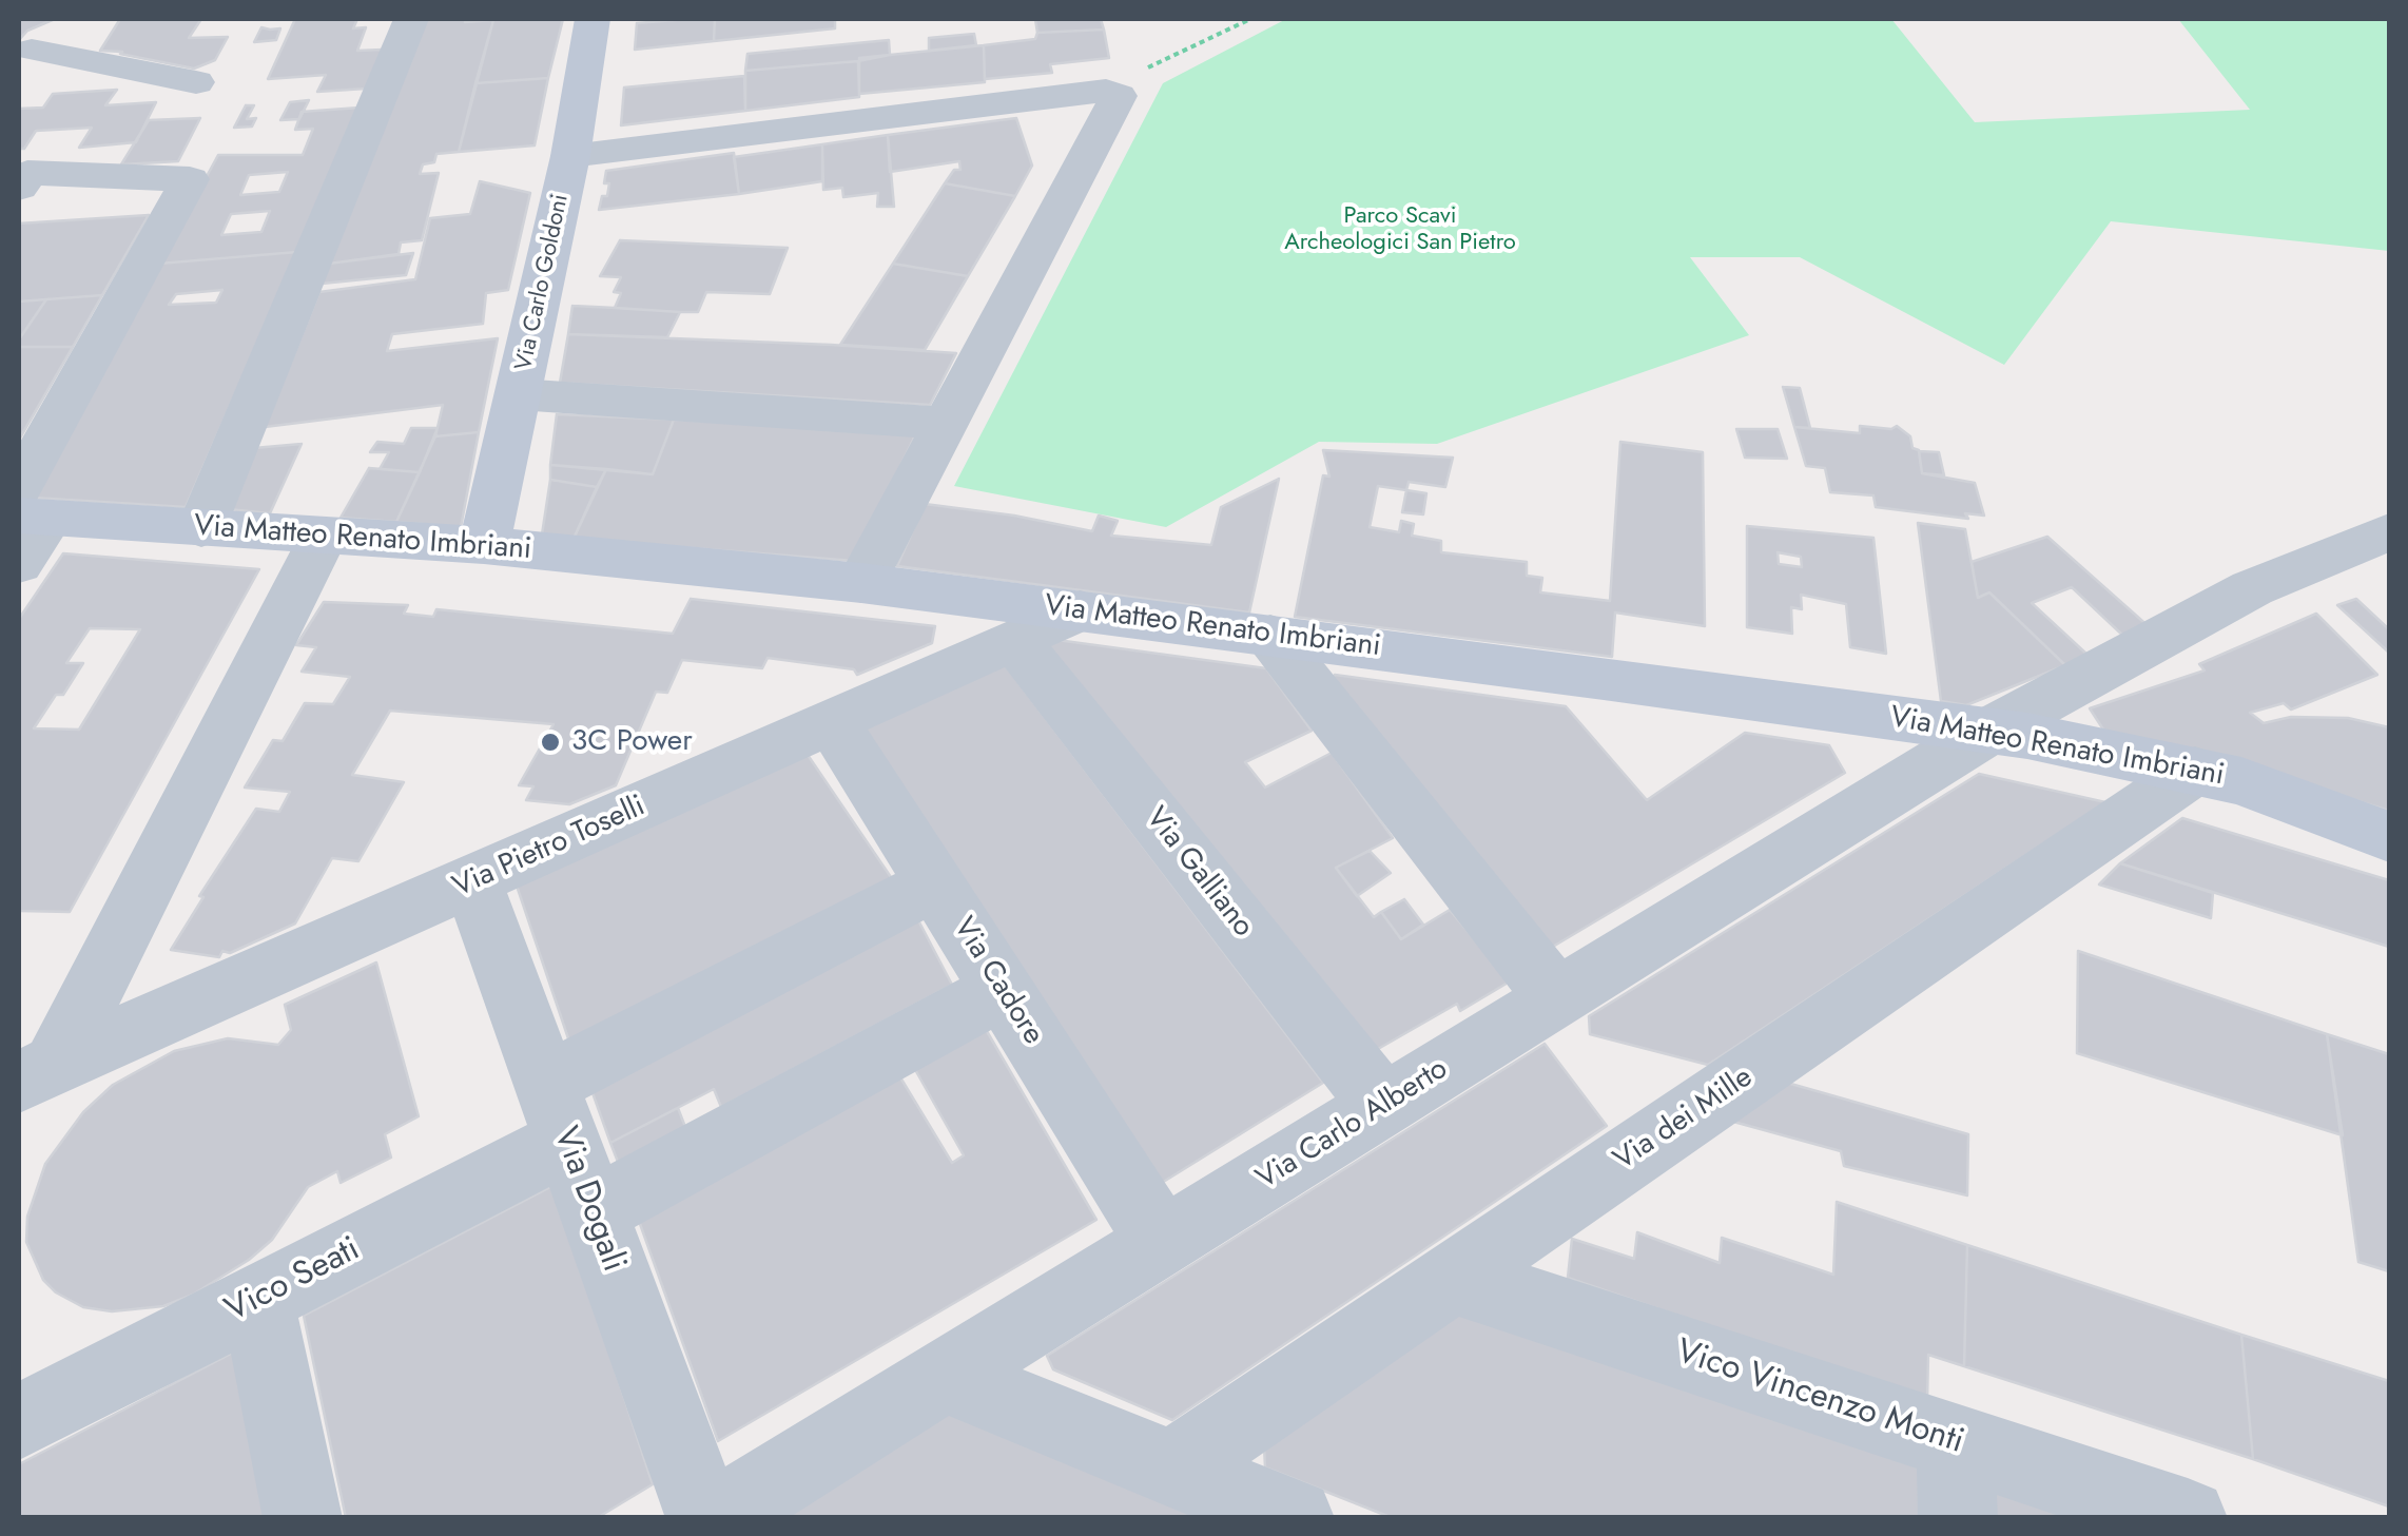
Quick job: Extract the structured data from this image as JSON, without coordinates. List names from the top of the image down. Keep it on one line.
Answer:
{"streets":{"street":["Via Carlo Goldoni","Via Matteo Renato Imbriani","Via Pietro Toselli","Via Galliano","Via Cadore","Via dei Mille","Via Carlo Alberto","Via Dogali","Vico Seati","Vico Vincenzo Monti"]},"crossings":[["Via Carlo Goldoni","Via Matteo Renato Imbriani"],["Via Matteo Renato Imbriani","Via Pietro Toselli"],["Via Matteo Renato Imbriani","Via dei Mille"],["Via Matteo Renato Imbriani","Via Carlo Alberto"],["Via Pietro Toselli","Via Galliano"],["Via Pietro Toselli","Via Cadore"],["Via Pietro Toselli","Via Dogali"],["Via Galliano","Via Carlo Alberto"],["Via Cadore","Via Carlo Alberto"],["Via Cadore","Vico Seati"],["Via dei Mille","Vico Vincenzo Monti"],["Via Dogali","Vico Seati"]],"parks":["Parco Scavi Archeologici San Pietro"],"places":["3C Power"]}
